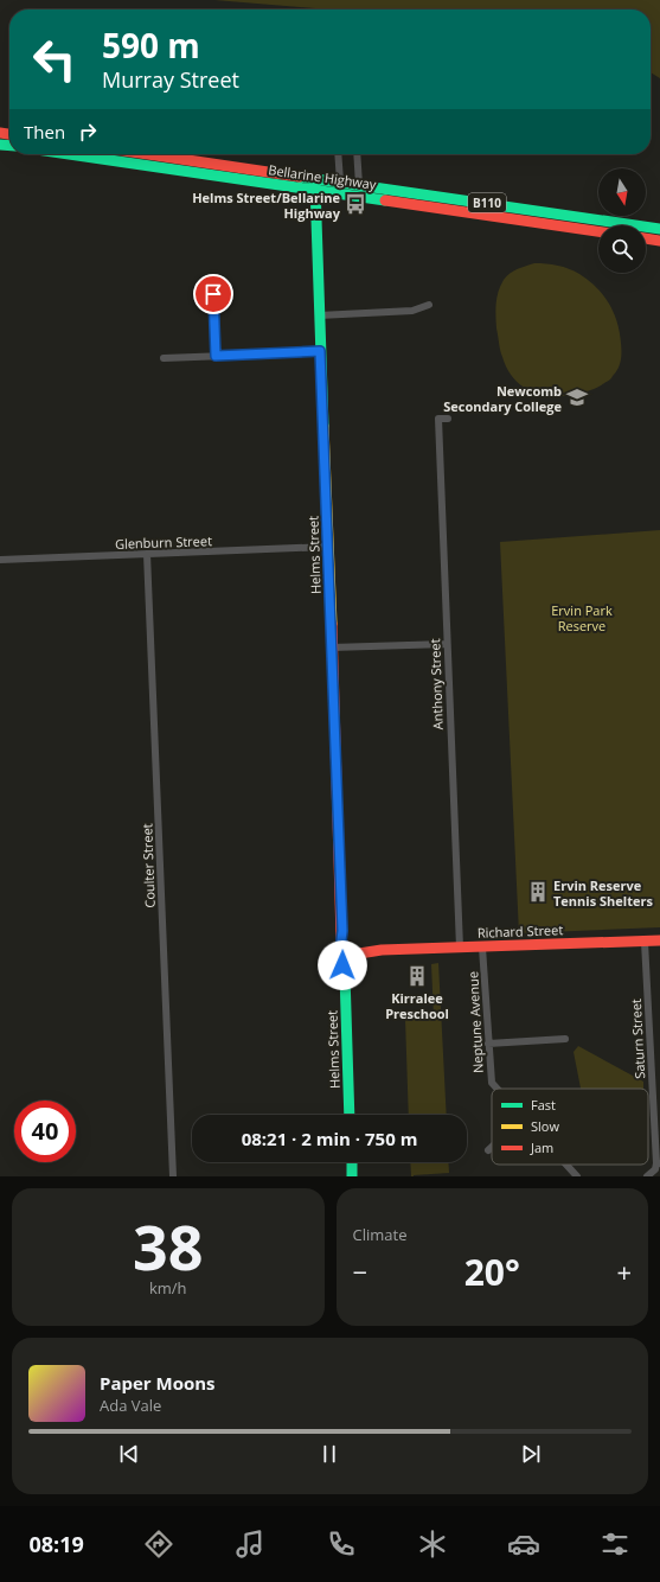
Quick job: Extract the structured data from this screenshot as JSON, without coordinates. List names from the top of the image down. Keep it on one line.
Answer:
{"streets":{"main road":["Bellarine Highway","B110","Helms Street","Richard Street"],"street":["Glenburn Street","Anthony Street","Coulter Street","Neptune Avenue","Saturn Street"]},"crossings":[["Bellarine Highway","Helms Street"],["Glenburn Street","Helms Street"],["Glenburn Street","Coulter Street"],["Helms Street","Richard Street"],["Anthony Street","Richard Street"],["Richard Street","Neptune Avenue"],["Richard Street","Saturn Street"]],"parks":["Ervin Park Reserve"],"places":{"bus stop":["Helms Street/Bellarine Highway"],"school or university":["Newcomb Secondary College"],"building":["Ervin Reserve Tennis Shelters","Kirralee Preschool"]},"legend":["Fast","Slow","Jam"],"north":"bottom","page":{"turn":["590 m","Murray Street"],"then":"Then","limit":"40","trip":"08:21 · 2 min · 750 m","tile":[["38","km/h"],"Climate"],"heat":["−","20°","+"],"song":["Paper Moons","Ada Vale"],"tabs":"08:19"}}
